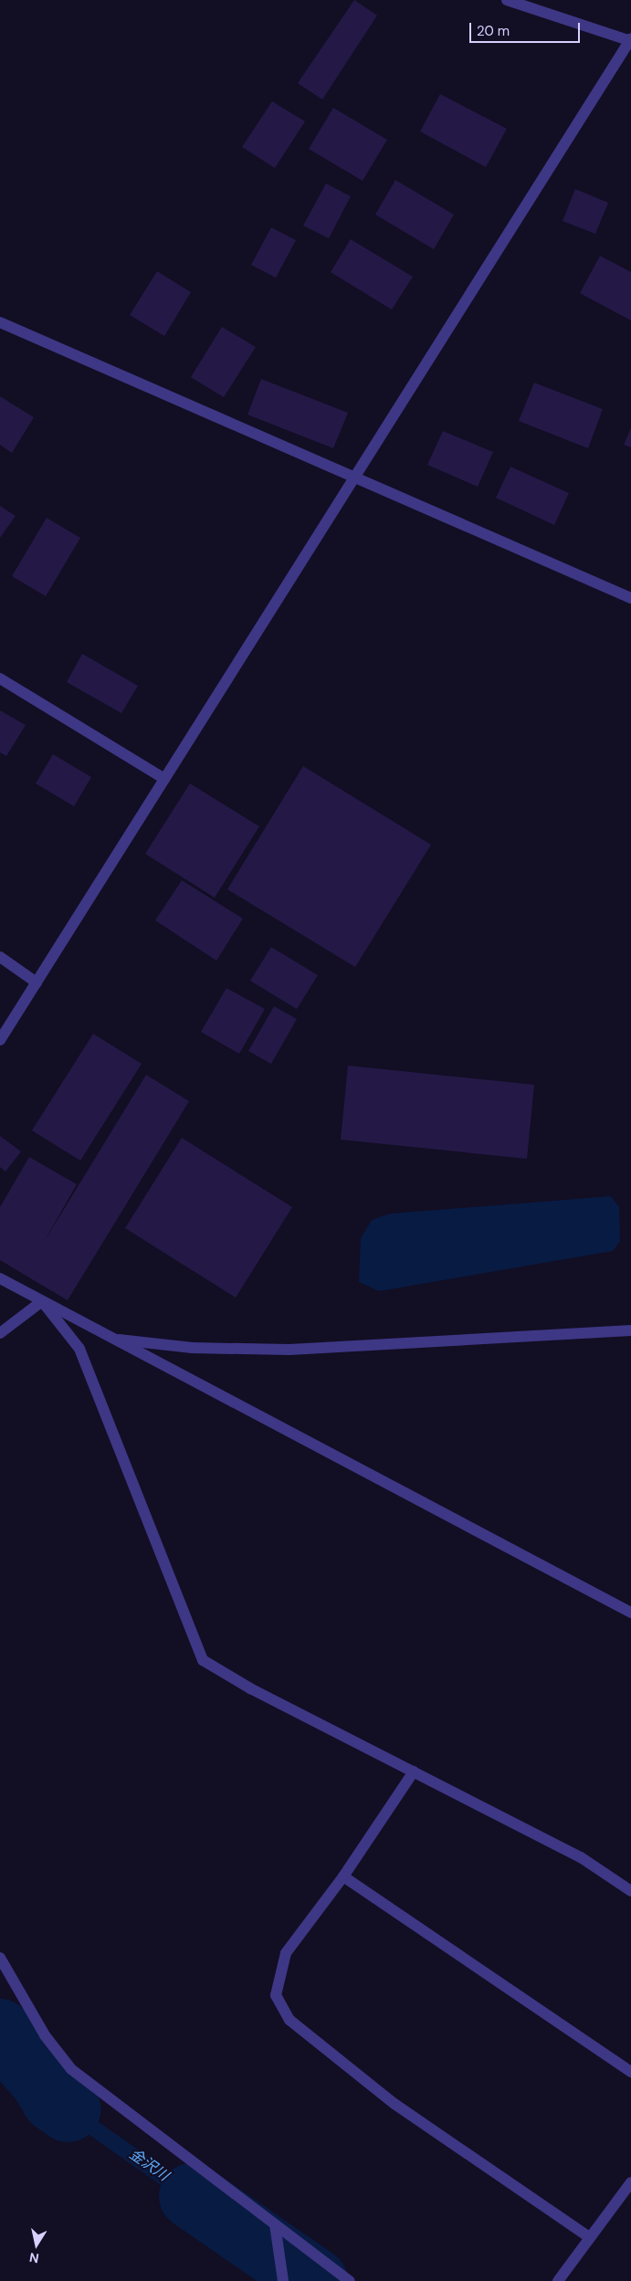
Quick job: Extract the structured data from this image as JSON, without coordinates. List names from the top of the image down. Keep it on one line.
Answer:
{"water":["金沢川"],"scale_bar":"20 m","north":"bottom"}
